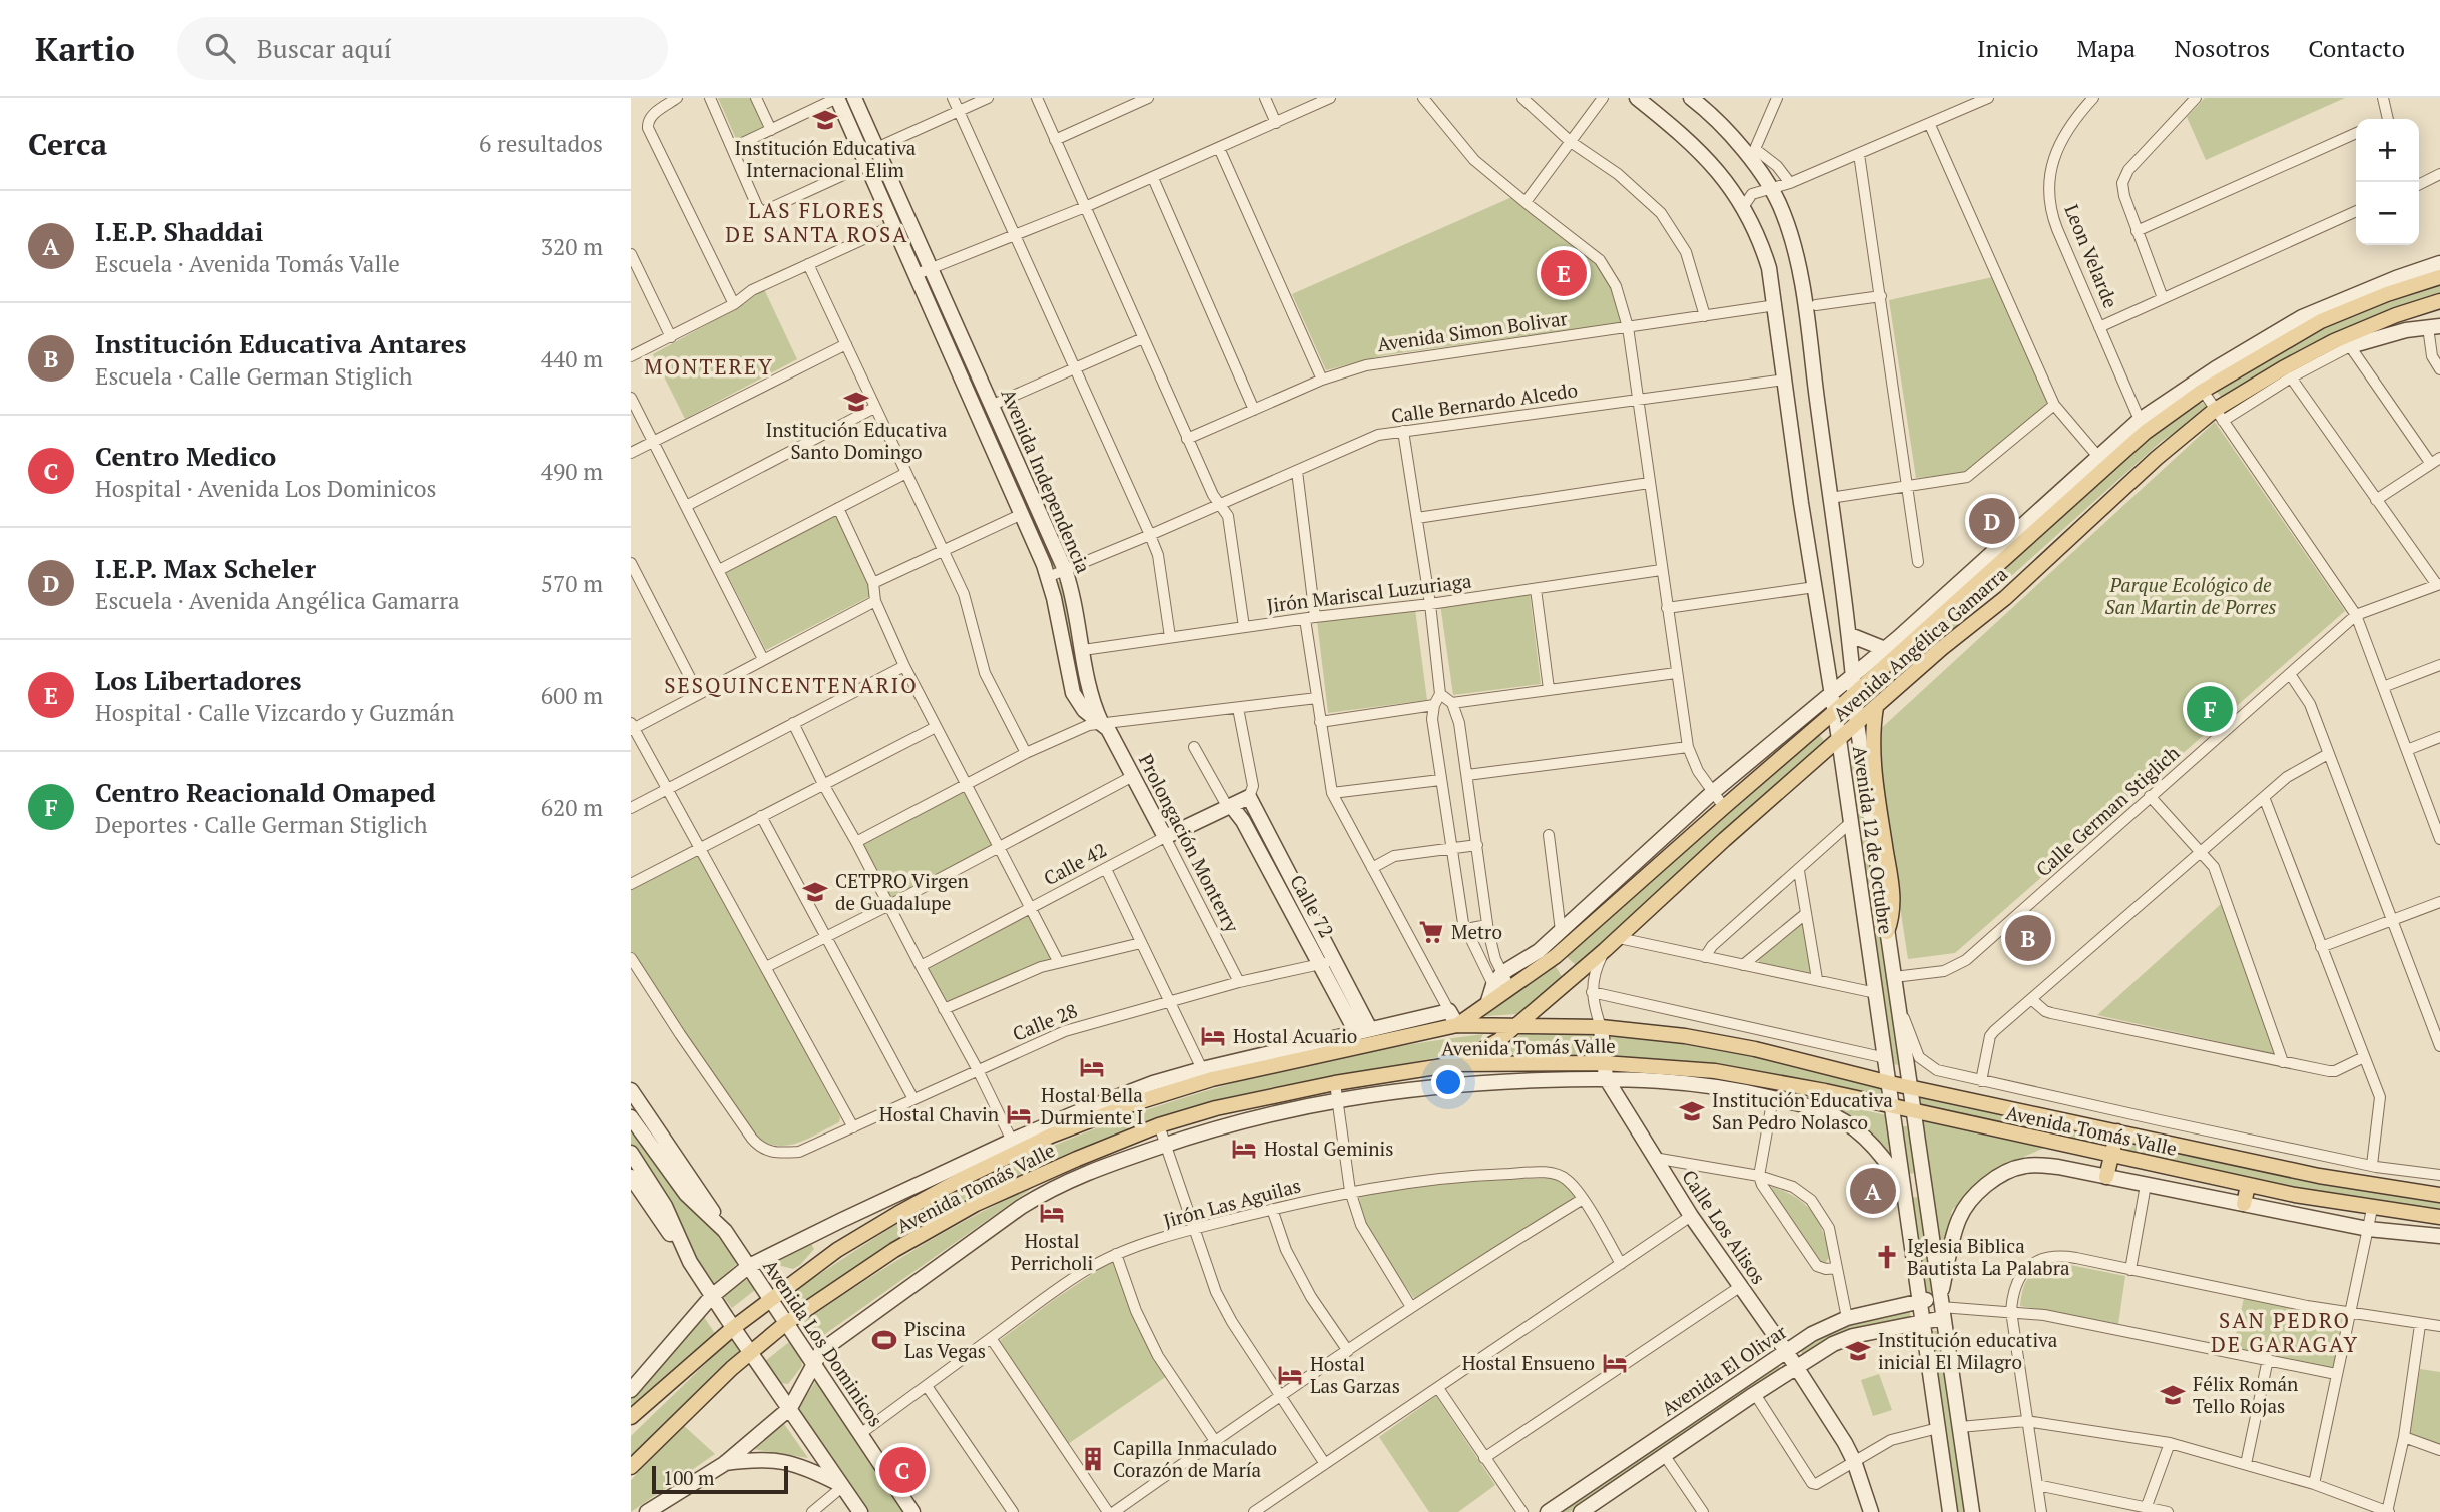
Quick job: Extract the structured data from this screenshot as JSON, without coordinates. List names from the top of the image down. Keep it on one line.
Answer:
{"streets":{"main road":["Avenida Independencia","Avenida Angélica Gamarra","Avenida 12 de Octubre","Prolongación Monterry","Calle 42","Calle 72","Avenida Tomás Valle","Calle Los Alisos","Avenida Los Dominicos","Avenida El Olivar"],"street":["Leon Velarde","Avenida Simon Bolivar","Calle Bernardo Alcedo","Jirón Mariscal Luzuriaga","Calle German Stiglich","Calle 28","Jirón Las Aguilas"]},"crossings":[["Leon Velarde","Avenida Angélica Gamarra"],["Avenida Simon Bolivar","Avenida 12 de Octubre"],["Calle Bernardo Alcedo","Avenida Independencia"],["Calle Bernardo Alcedo","Avenida 12 de Octubre"],["Avenida Independencia","Jirón Mariscal Luzuriaga"],["Avenida Independencia","Prolongación Monterry"],["Avenida Angélica Gamarra","Avenida 12 de Octubre"],["Avenida Angélica Gamarra","Avenida Tomás Valle"],["Avenida Angélica Gamarra","Calle Los Alisos"],["Calle German Stiglich","Avenida 12 de Octubre"],["Avenida 12 de Octubre","Avenida Tomás Valle"],["Avenida 12 de Octubre","Avenida El Olivar"],["Prolongación Monterry","Calle 42"],["Prolongación Monterry","Calle 28"],["Calle 42","Calle 72"],["Calle 72","Calle 28"],["Avenida Tomás Valle","Calle Los Alisos"],["Avenida Tomás Valle","Avenida Los Dominicos"],["Jirón Las Aguilas","Avenida Los Dominicos"],["Calle Los Alisos","Avenida El Olivar"]],"districts":["LAS FLORES DE SANTA ROSA","MONTEREY","SESQUINCENTENARIO","SAN PEDRO DE GARAGAY"],"parks":["Parque Ecológico de San Martin de Porres"],"places":{"school or university":["Institución Educativa Internacional Elim","Institución Educativa Santo Domingo","CETPRO Virgen de Guadalupe","Institución Educativa San Pedro Nolasco","Institución educativa inicial El Milagro","Félix Román Tello Rojas"],"supermarket":["Metro"],"hotel":["Hostal Acuario","Hostal Bella Durmiente I","Hostal Chavin","Hostal Geminis","Hostal Perricholi","Hostal Ensueno","Hostal Las Garzas"],"church":["Iglesia Biblica Bautista La Palabra"],"sports":["Piscina Las Vegas"],"building":["Capilla Inmaculado Corazón de María"]},"scale_bar":"100 m","page":{"header":"Kartio","search":"Buscar aquí","nav":["Inicio","Mapa","Nosotros","Contacto"],"heading":["Cerca","6 resultados"],"map_buttons":["+","−"],"list":[{"mark":"A","name":"I.E.P. Shaddai","note":"Escuela · Avenida Tomás Valle","value":"320 m"},{"mark":"B","name":"Institución Educativa Antares","note":"Escuela · Calle German Stiglich","value":"440 m"},{"mark":"C","name":"Centro Medico","note":"Hospital · Avenida Los Dominicos","value":"490 m"},{"mark":"D","name":"I.E.P. Max Scheler","note":"Escuela · Avenida Angélica Gamarra","value":"570 m"},{"mark":"E","name":"Los Libertadores","note":"Hospital · Calle Vizcardo y Guzmán","value":"600 m"},{"mark":"F","name":"Centro Reacionald Omaped","note":"Deportes · Calle German Stiglich","value":"620 m"}],"pins":["E","D","F","B","A","C"],"scale":"100 m"}}
